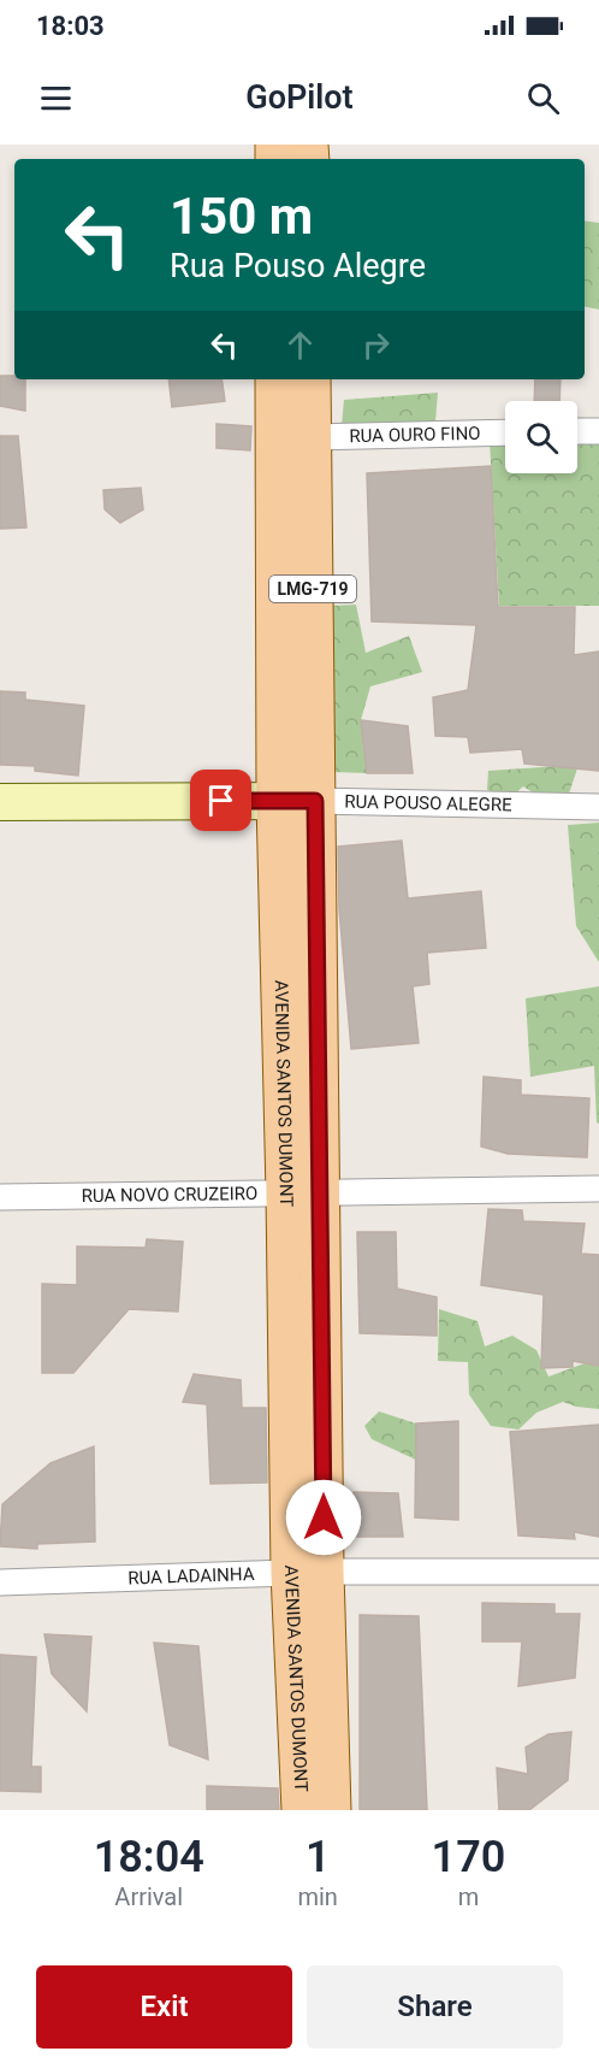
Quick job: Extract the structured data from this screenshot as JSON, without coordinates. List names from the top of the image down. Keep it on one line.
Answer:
{"streets":{"main road":["LMG-719","RUA POUSO ALEGRE","AVENIDA SANTOS DUMONT"],"street":["RUA OURO FINO","RUA NOVO CRUZEIRO","RUA LADAINHA"]},"crossings":[["RUA OURO FINO","AVENIDA SANTOS DUMONT"],["RUA POUSO ALEGRE","AVENIDA SANTOS DUMONT"],["AVENIDA SANTOS DUMONT","RUA NOVO CRUZEIRO"],["AVENIDA SANTOS DUMONT","RUA LADAINHA"]],"page":{"status":"18:03","header":"GoPilot","turn":["150 m","Rua Pouso Alegre"],"eta":["18:04","Arrival","1","min","170","m"],"buttons":["Exit","Share"]}}
